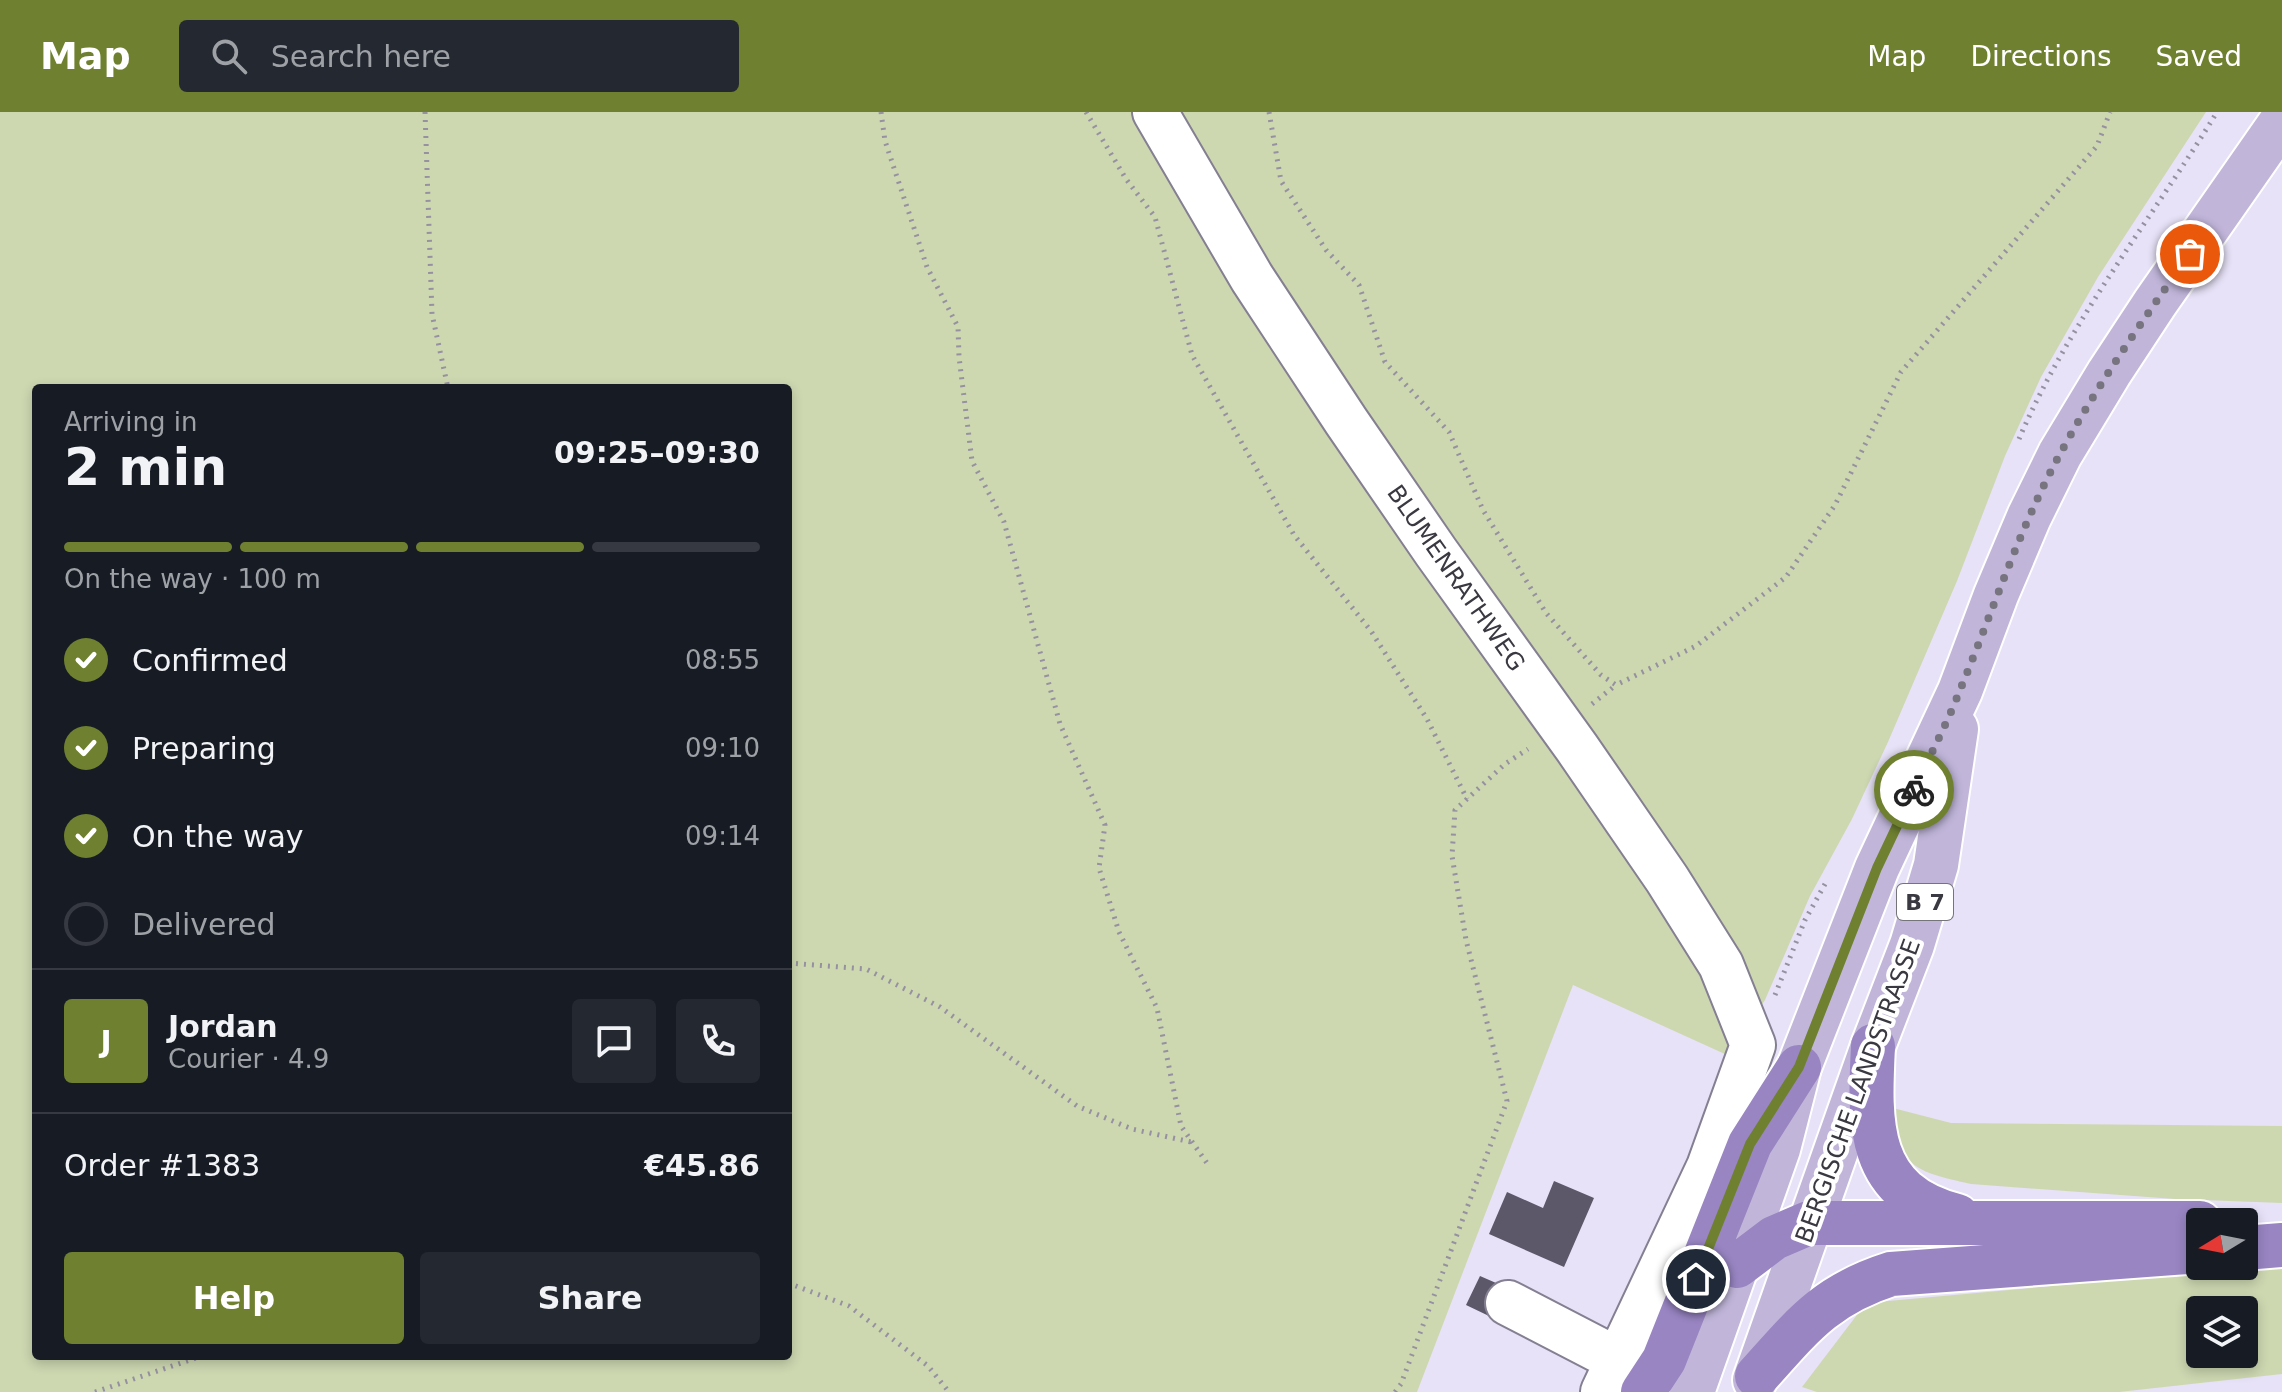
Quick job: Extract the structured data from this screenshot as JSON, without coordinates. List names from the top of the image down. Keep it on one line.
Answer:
{"streets":{"main road":["B 7","BERGISCHE LANDSTRASSE"],"lane":["BLUMENRATHWEG"]},"north":"left","page":{"header":"Map","search":"Search here","nav":["Map","Directions","Saved"],"heading":["2 min","Arriving in","09:25–09:30"],"panel":["Jordan","Courier · 4.9","Order #1383","€45.86"],"bar":"On the way · 100 m","list":[["Confirmed","08:55"],["Preparing","09:10"],["On the way","09:14"],"Delivered"],"round":"J","buttons":["Help","Share"]}}
